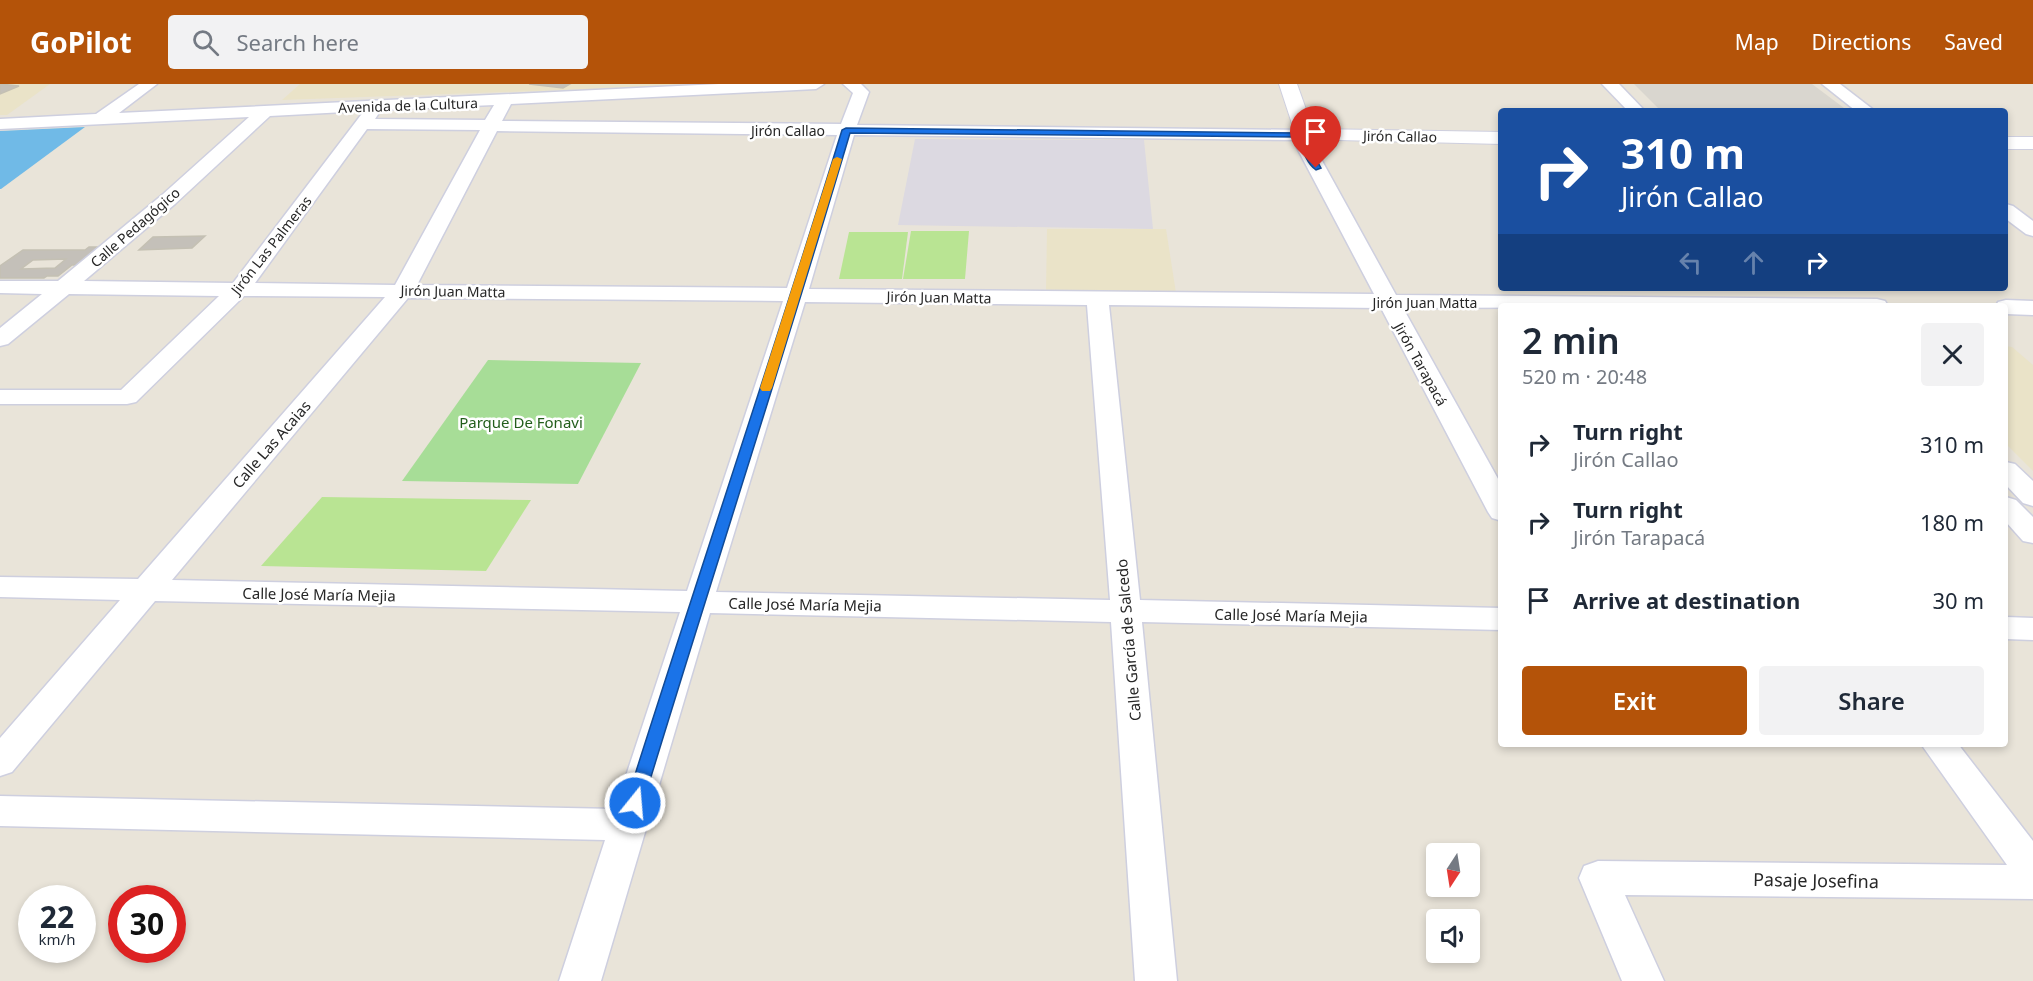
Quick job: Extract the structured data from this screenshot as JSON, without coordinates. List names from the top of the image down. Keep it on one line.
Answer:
{"streets":{"street":["Avenida de la Cultura","Jirón Callao","Calle Pedagógico","Jirón Las Palmeras","Jirón Juan Matta","Jirón Tarapacá","Calle Las Acaias","Calle José María Mejia","Calle García de Salcedo","Pasaje Josefina"]},"crossings":[["Avenida de la Cultura","Calle Pedagógico"],["Avenida de la Cultura","Jirón Las Palmeras"],["Avenida de la Cultura","Calle Las Acaias"],["Jirón Callao","Jirón Las Palmeras"],["Jirón Callao","Jirón Tarapacá"],["Jirón Callao","Calle Las Acaias"],["Calle Pedagógico","Jirón Juan Matta"],["Jirón Las Palmeras","Jirón Juan Matta"],["Jirón Juan Matta","Jirón Tarapacá"],["Jirón Juan Matta","Calle Las Acaias"],["Jirón Juan Matta","Calle García de Salcedo"],["Calle Las Acaias","Calle José María Mejia"],["Calle José María Mejia","Calle García de Salcedo"]],"parks":["Parque De Fonavi"],"north":"bottom","page":{"header":"GoPilot","search":"Search here","nav":["Map","Directions","Saved"],"turn":["310 m","Jirón Callao"],"heading":["2 min","520 m · 20:48"],"list":[{"name":"Turn right","note":"Jirón Callao","value":"310 m"},{"name":"Turn right","note":"Jirón Tarapacá","value":"180 m"},{"name":"Arrive at destination","value":"30 m"}],"buttons":["Exit","Share"],"speed":"22 km/h","limit":"30"}}
